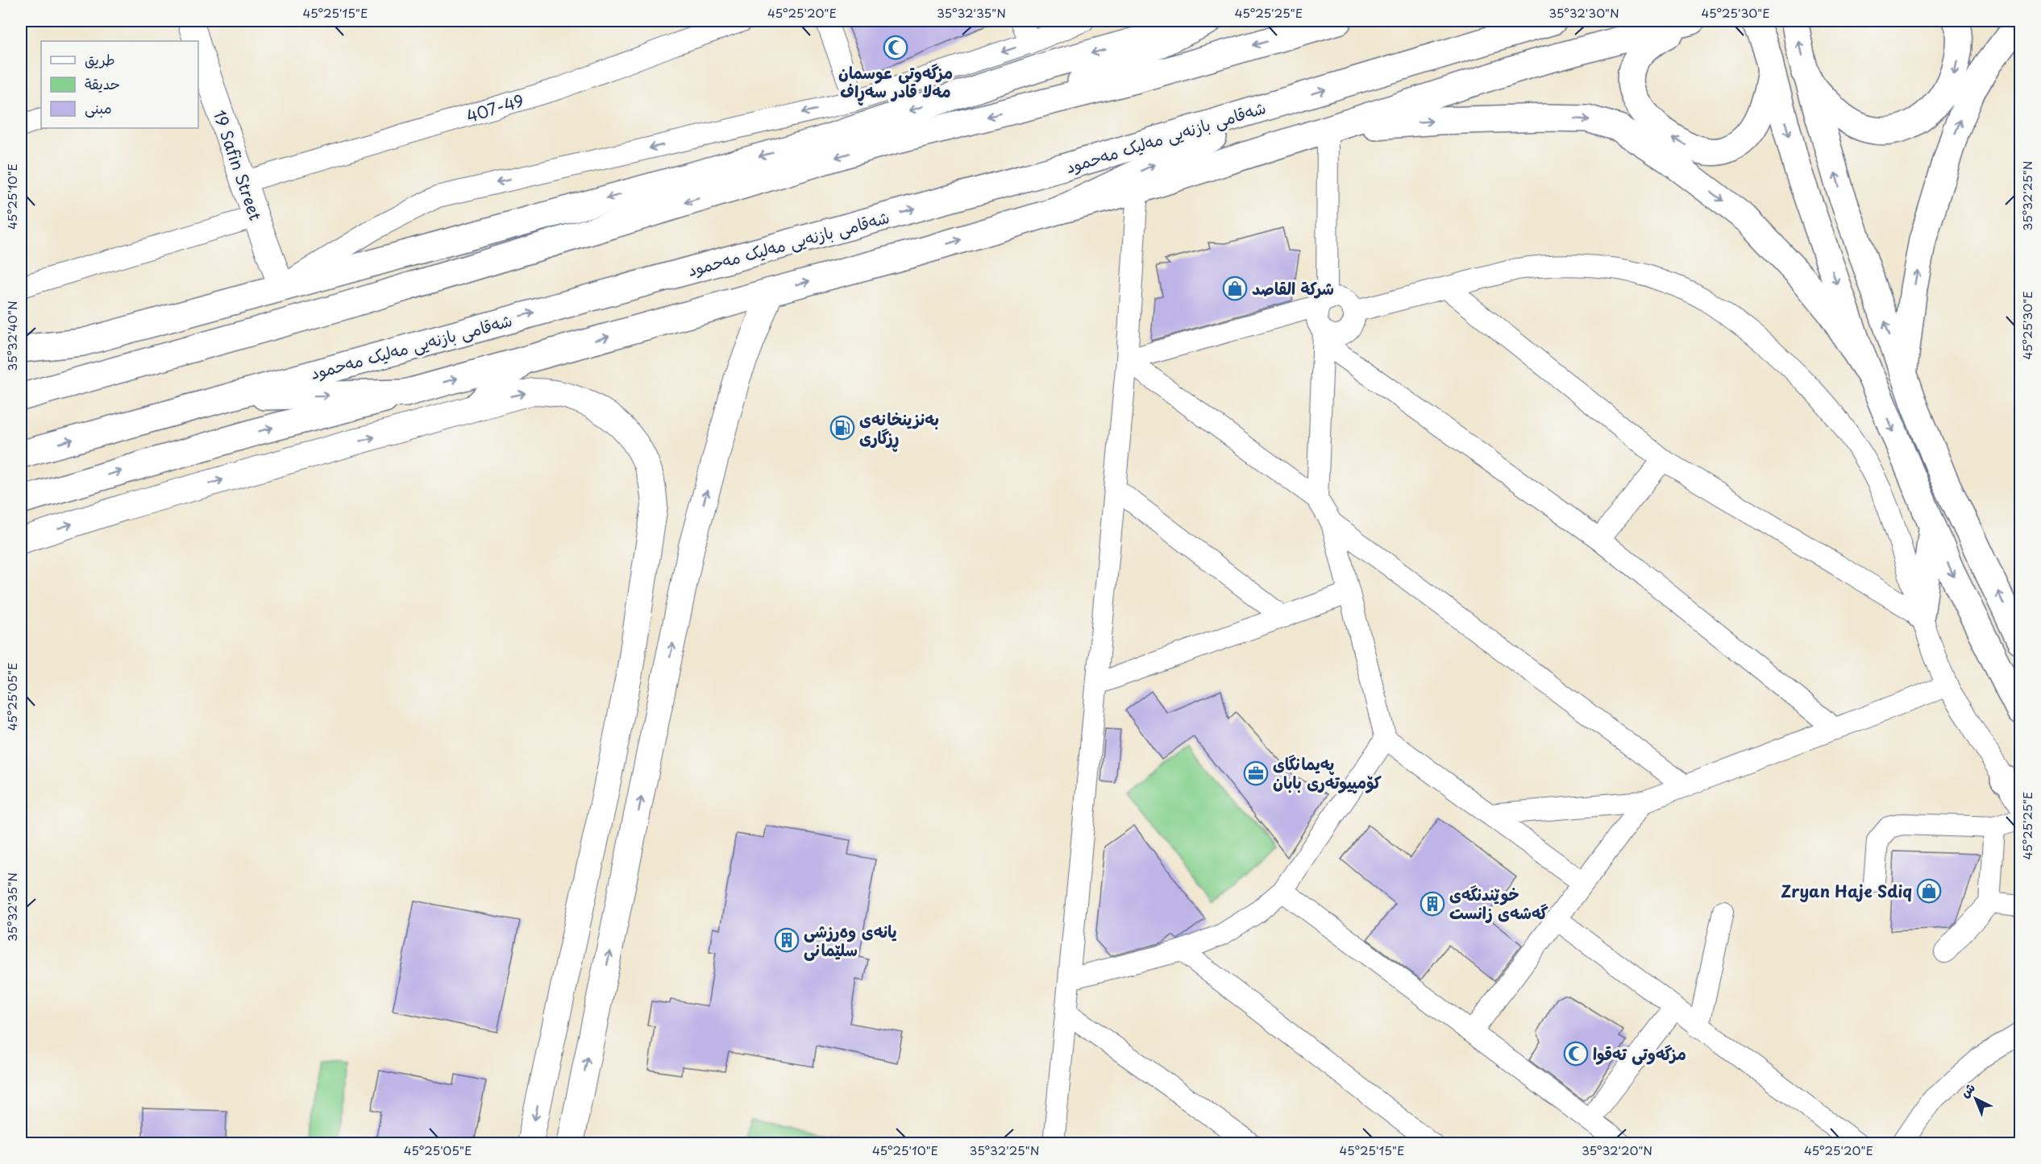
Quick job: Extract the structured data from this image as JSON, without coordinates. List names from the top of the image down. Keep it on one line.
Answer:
{"streets":{"main road":["شەقامی بازنەیی مەلیک مەحمود"],"street":["407-49","19 Safin Street"]},"crossings":[["407-49","19 Safin Street"]],"places":{"mosque":["مزگەوتی عوسمان مەلا قادر سەڕاف","مزگەوتی تەقوا"],"shop":["شركة القاصد","Zryan Haje Sdiq"],"fuel station":["بەنزینخانەی ڕزگاری"],"office":["پەیمانگای کۆمپیوتەری بابان"],"building":["خوێندنگەی گەشەی زانست","یانەی وەرزشی سلێمانی"]},"legend":["طريق","حديقة","مبنى"],"north":"top left","coordinates":["45°25'15\"E","45°25'20\"E","35°32'35\"N","45°25'25\"E","35°32'30\"N","45°25'30\"E","35°32'25\"N","45°25'10\"E","35°32'40\"N","45°25'05\"E","35°32'20\"N"]}
